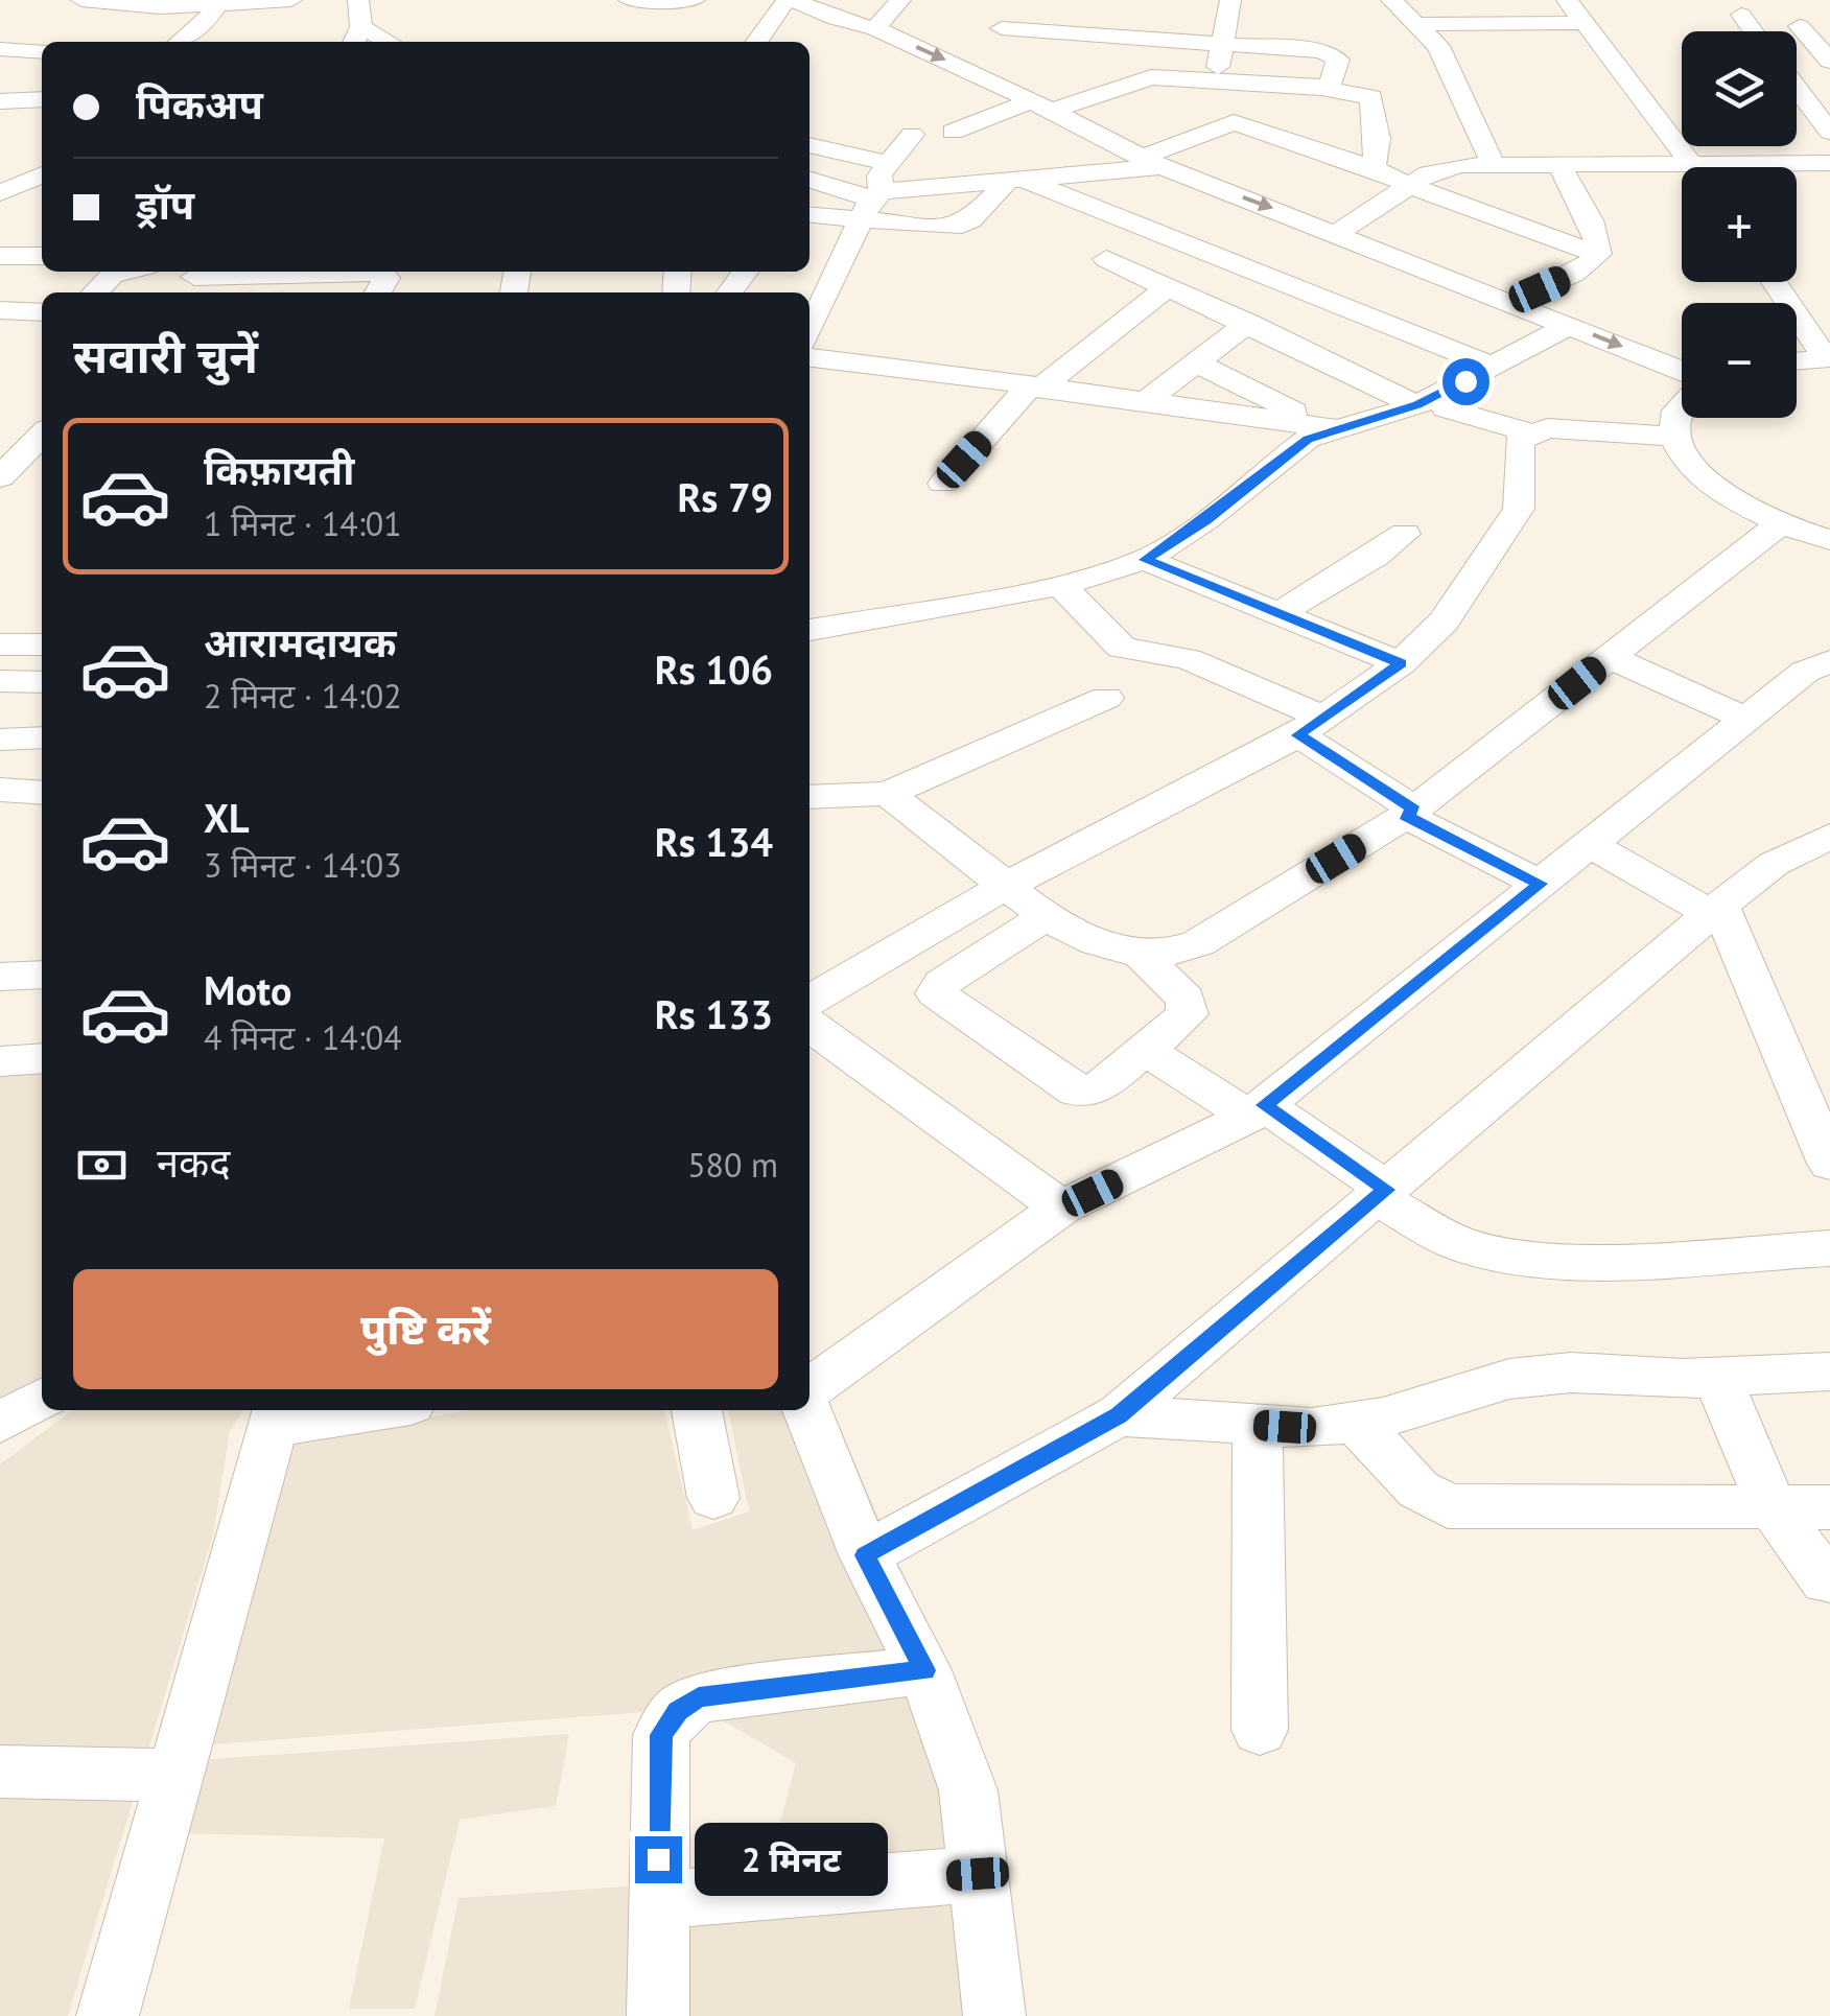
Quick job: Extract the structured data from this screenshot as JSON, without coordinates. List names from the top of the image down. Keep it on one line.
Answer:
{"page":{"map_buttons":["+","−"],"banner":["पिकअप","ड्रॉप"],"heading":"सवारी चुनें","list":[{"name":"किफ़ायती","note":"1 मिनट · 14:01","value":"Rs 79"},{"name":"आरामदायक","note":"2 मिनट · 14:02","value":"Rs 106"},{"name":"XL","note":"3 मिनट · 14:03","value":"Rs 134"},{"name":"Moto","note":"4 मिनट · 14:04","value":"Rs 133"}],"pay":["नकद","580 m"],"buttons":"पुष्टि करें","bubble":"2 मिनट"}}
